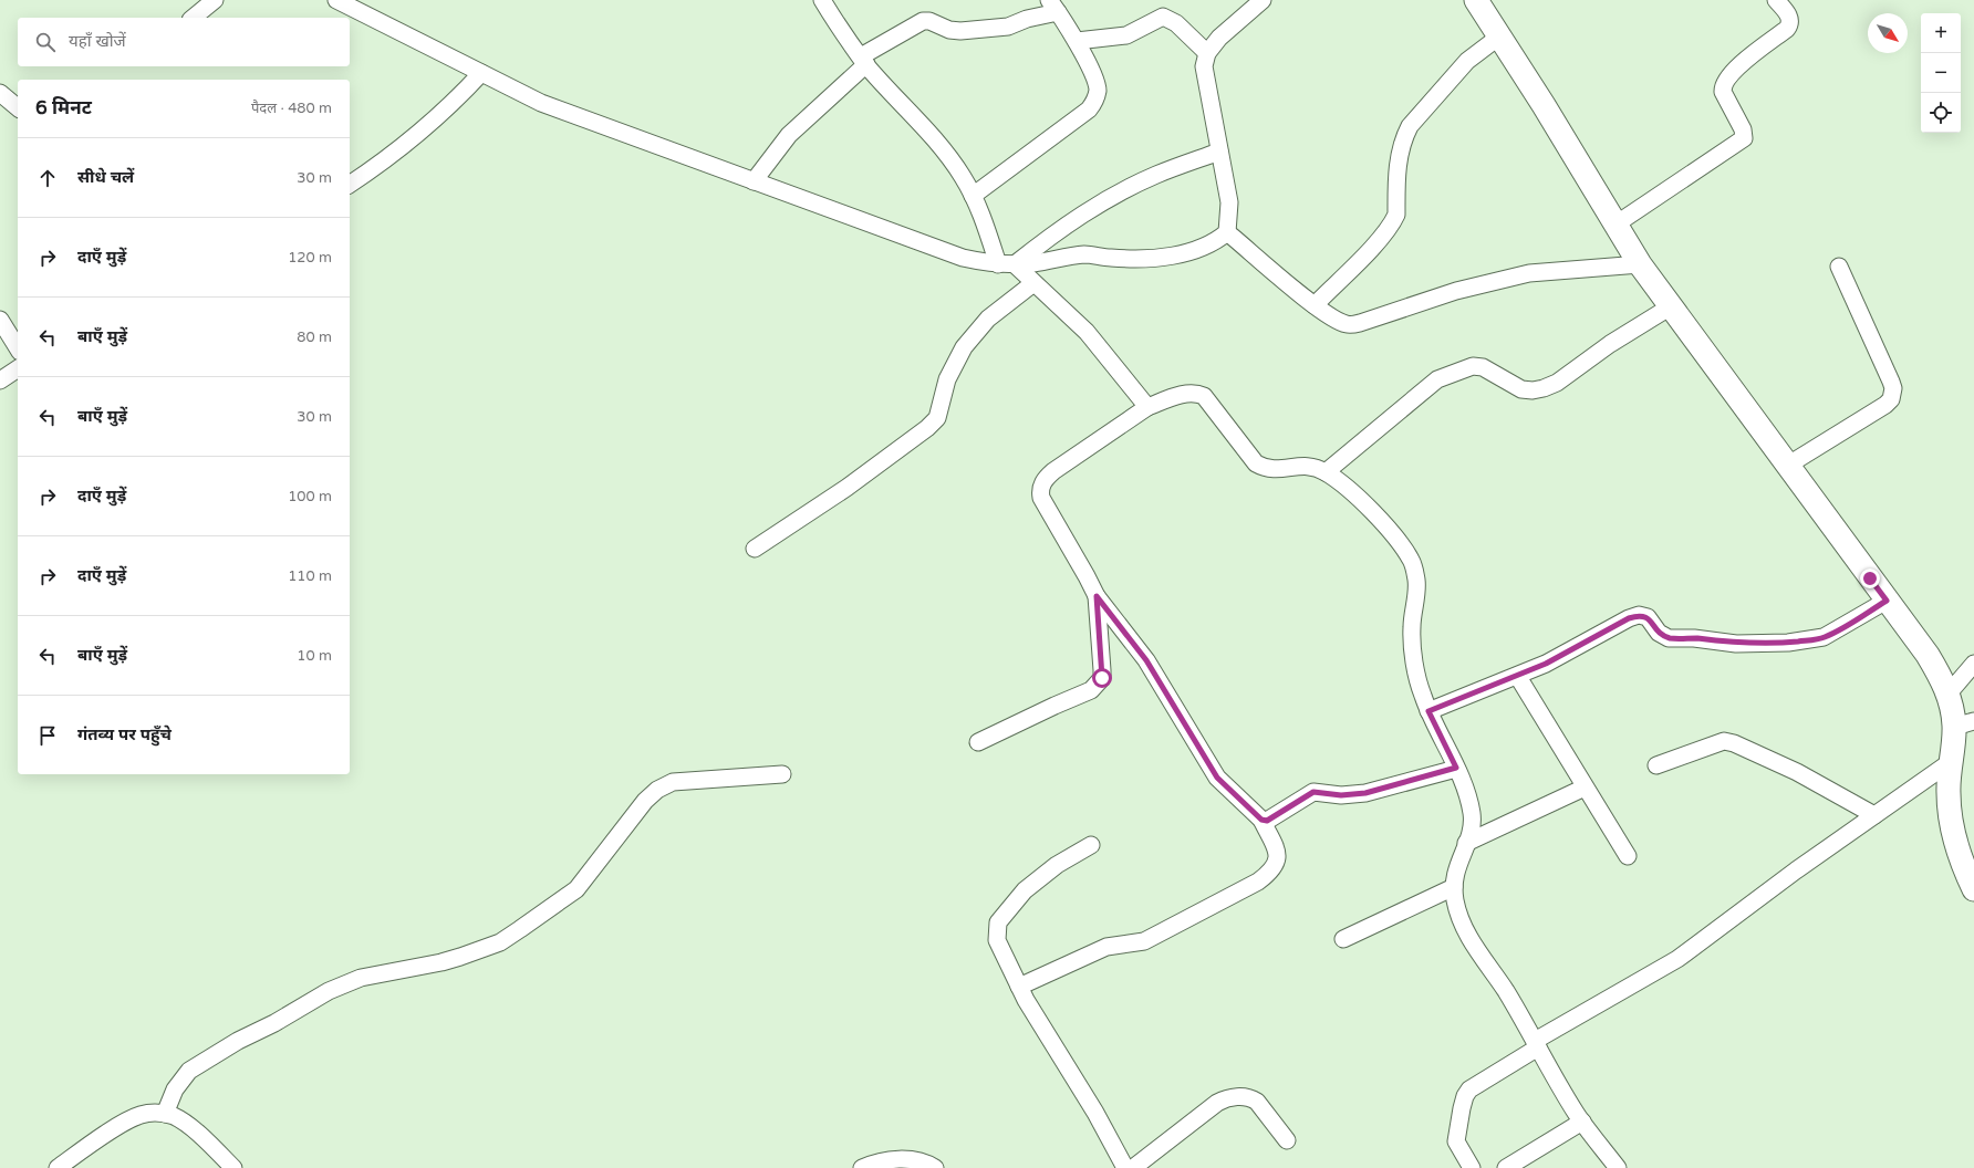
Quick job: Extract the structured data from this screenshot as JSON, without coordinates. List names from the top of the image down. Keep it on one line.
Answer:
{"north":"bottom right","page":{"map_buttons":["+","−"],"search":"यहाँ खोजें","heading":["6 मिनट","पैदल · 480 m"],"list":[["सीधे चलें","30 m"],["दाएँ मुड़ें","120 m"],["बाएँ मुड़ें","80 m"],["बाएँ मुड़ें","30 m"],["दाएँ मुड़ें","100 m"],["दाएँ मुड़ें","110 m"],["बाएँ मुड़ें","10 m"],"गंतव्य पर पहुँचे"]}}
